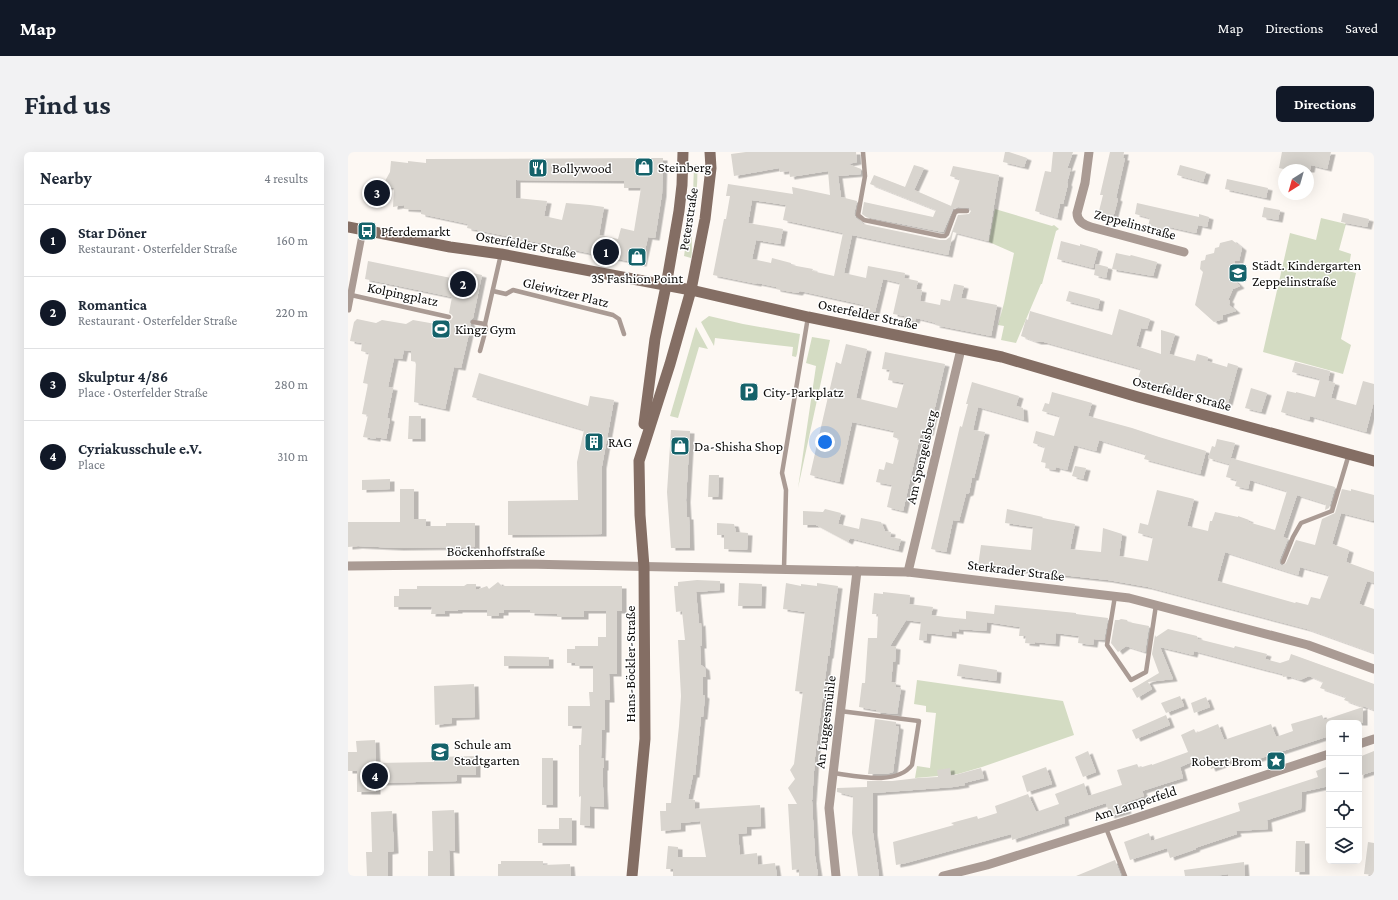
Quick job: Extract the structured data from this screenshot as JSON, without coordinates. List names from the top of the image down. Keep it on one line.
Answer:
{"streets":{"main road":["Peterstraße","Osterfelder Straße","Hans-Böckler-Straße"],"street":["Zeppelinstraße","Kolpingplatz","Am Spengelsberg","Böckenhoffstraße","Sterkrader Straße","An Luggesmühle","Am Lamperfeld"],"lane":["Gleiwitzer Platz"]},"crossings":[["Peterstraße","Osterfelder Straße"],["Peterstraße","Hans-Böckler-Straße"],["Osterfelder Straße","Kolpingplatz"],["Osterfelder Straße","Am Spengelsberg"],["Osterfelder Straße","Hans-Böckler-Straße"],["Am Spengelsberg","Sterkrader Straße"],["Böckenhoffstraße","Sterkrader Straße"],["Böckenhoffstraße","Hans-Böckler-Straße"],["Sterkrader Straße","Hans-Böckler-Straße"],["Sterkrader Straße","An Luggesmühle"]],"places":{"shop":["Steinberg","3S Fashion Point","Da-Shisha Shop"],"restaurant":["Bollywood"],"bus stop":["Pferdemarkt"],"school or university":["Städt. Kindergarten Zeppelinstraße","Schule am Stadtgarten"],"sports":["Kingz Gym"],"parking":["City-Parkplatz"],"building":["RAG"],"place":["Robert Brom"]},"north":"bottom left","page":{"header":"Map","nav":["Map","Directions","Saved"],"buttons":"Directions","title":"Find us","heading":["Nearby","4 results"],"pins":["3","1","2","4"],"list":[{"mark":"1","name":"Star Döner","note":"Restaurant · Osterfelder Straße","value":"160 m"},{"mark":"2","name":"Romantica","note":"Restaurant · Osterfelder Straße","value":"220 m"},{"mark":"3","name":"Skulptur 4/86","note":"Place · Osterfelder Straße","value":"280 m"},{"mark":"4","name":"Cyriakusschule e.V.","note":"Place","value":"310 m"}],"map_buttons":["+","−"]}}
